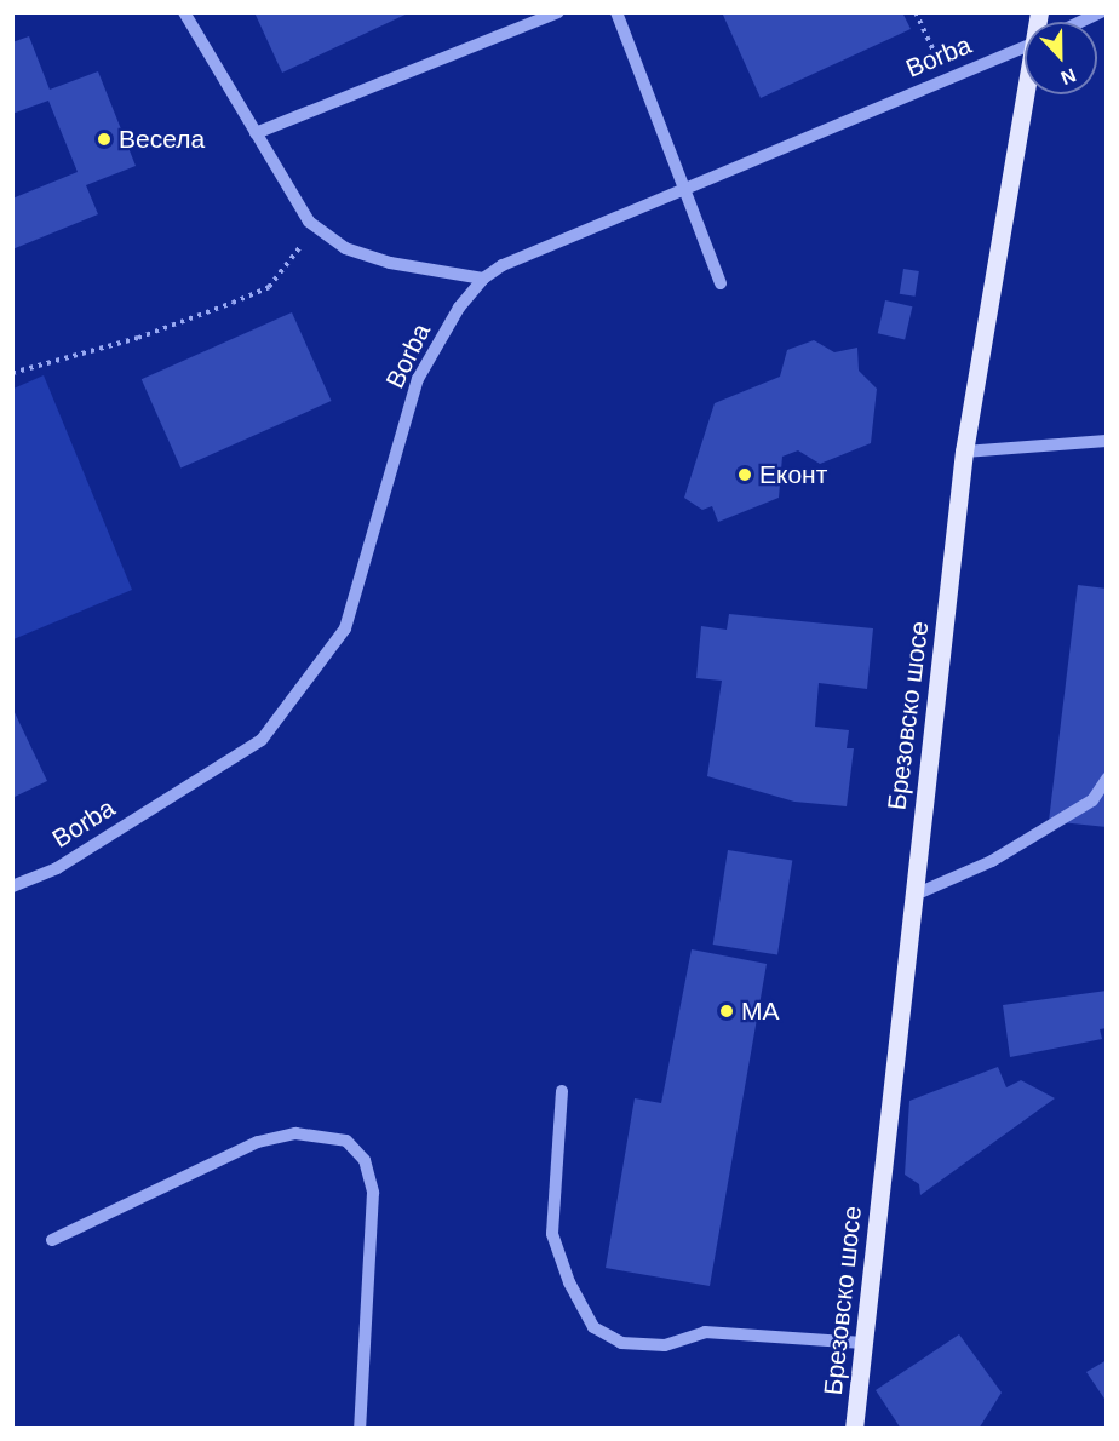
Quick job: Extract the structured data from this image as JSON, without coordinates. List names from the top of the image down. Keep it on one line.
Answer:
{"streets":{"main road":["Брезовско шосе"],"street":["Borba"]},"places":["Весела","Еконт","МА"],"north":"bottom"}
